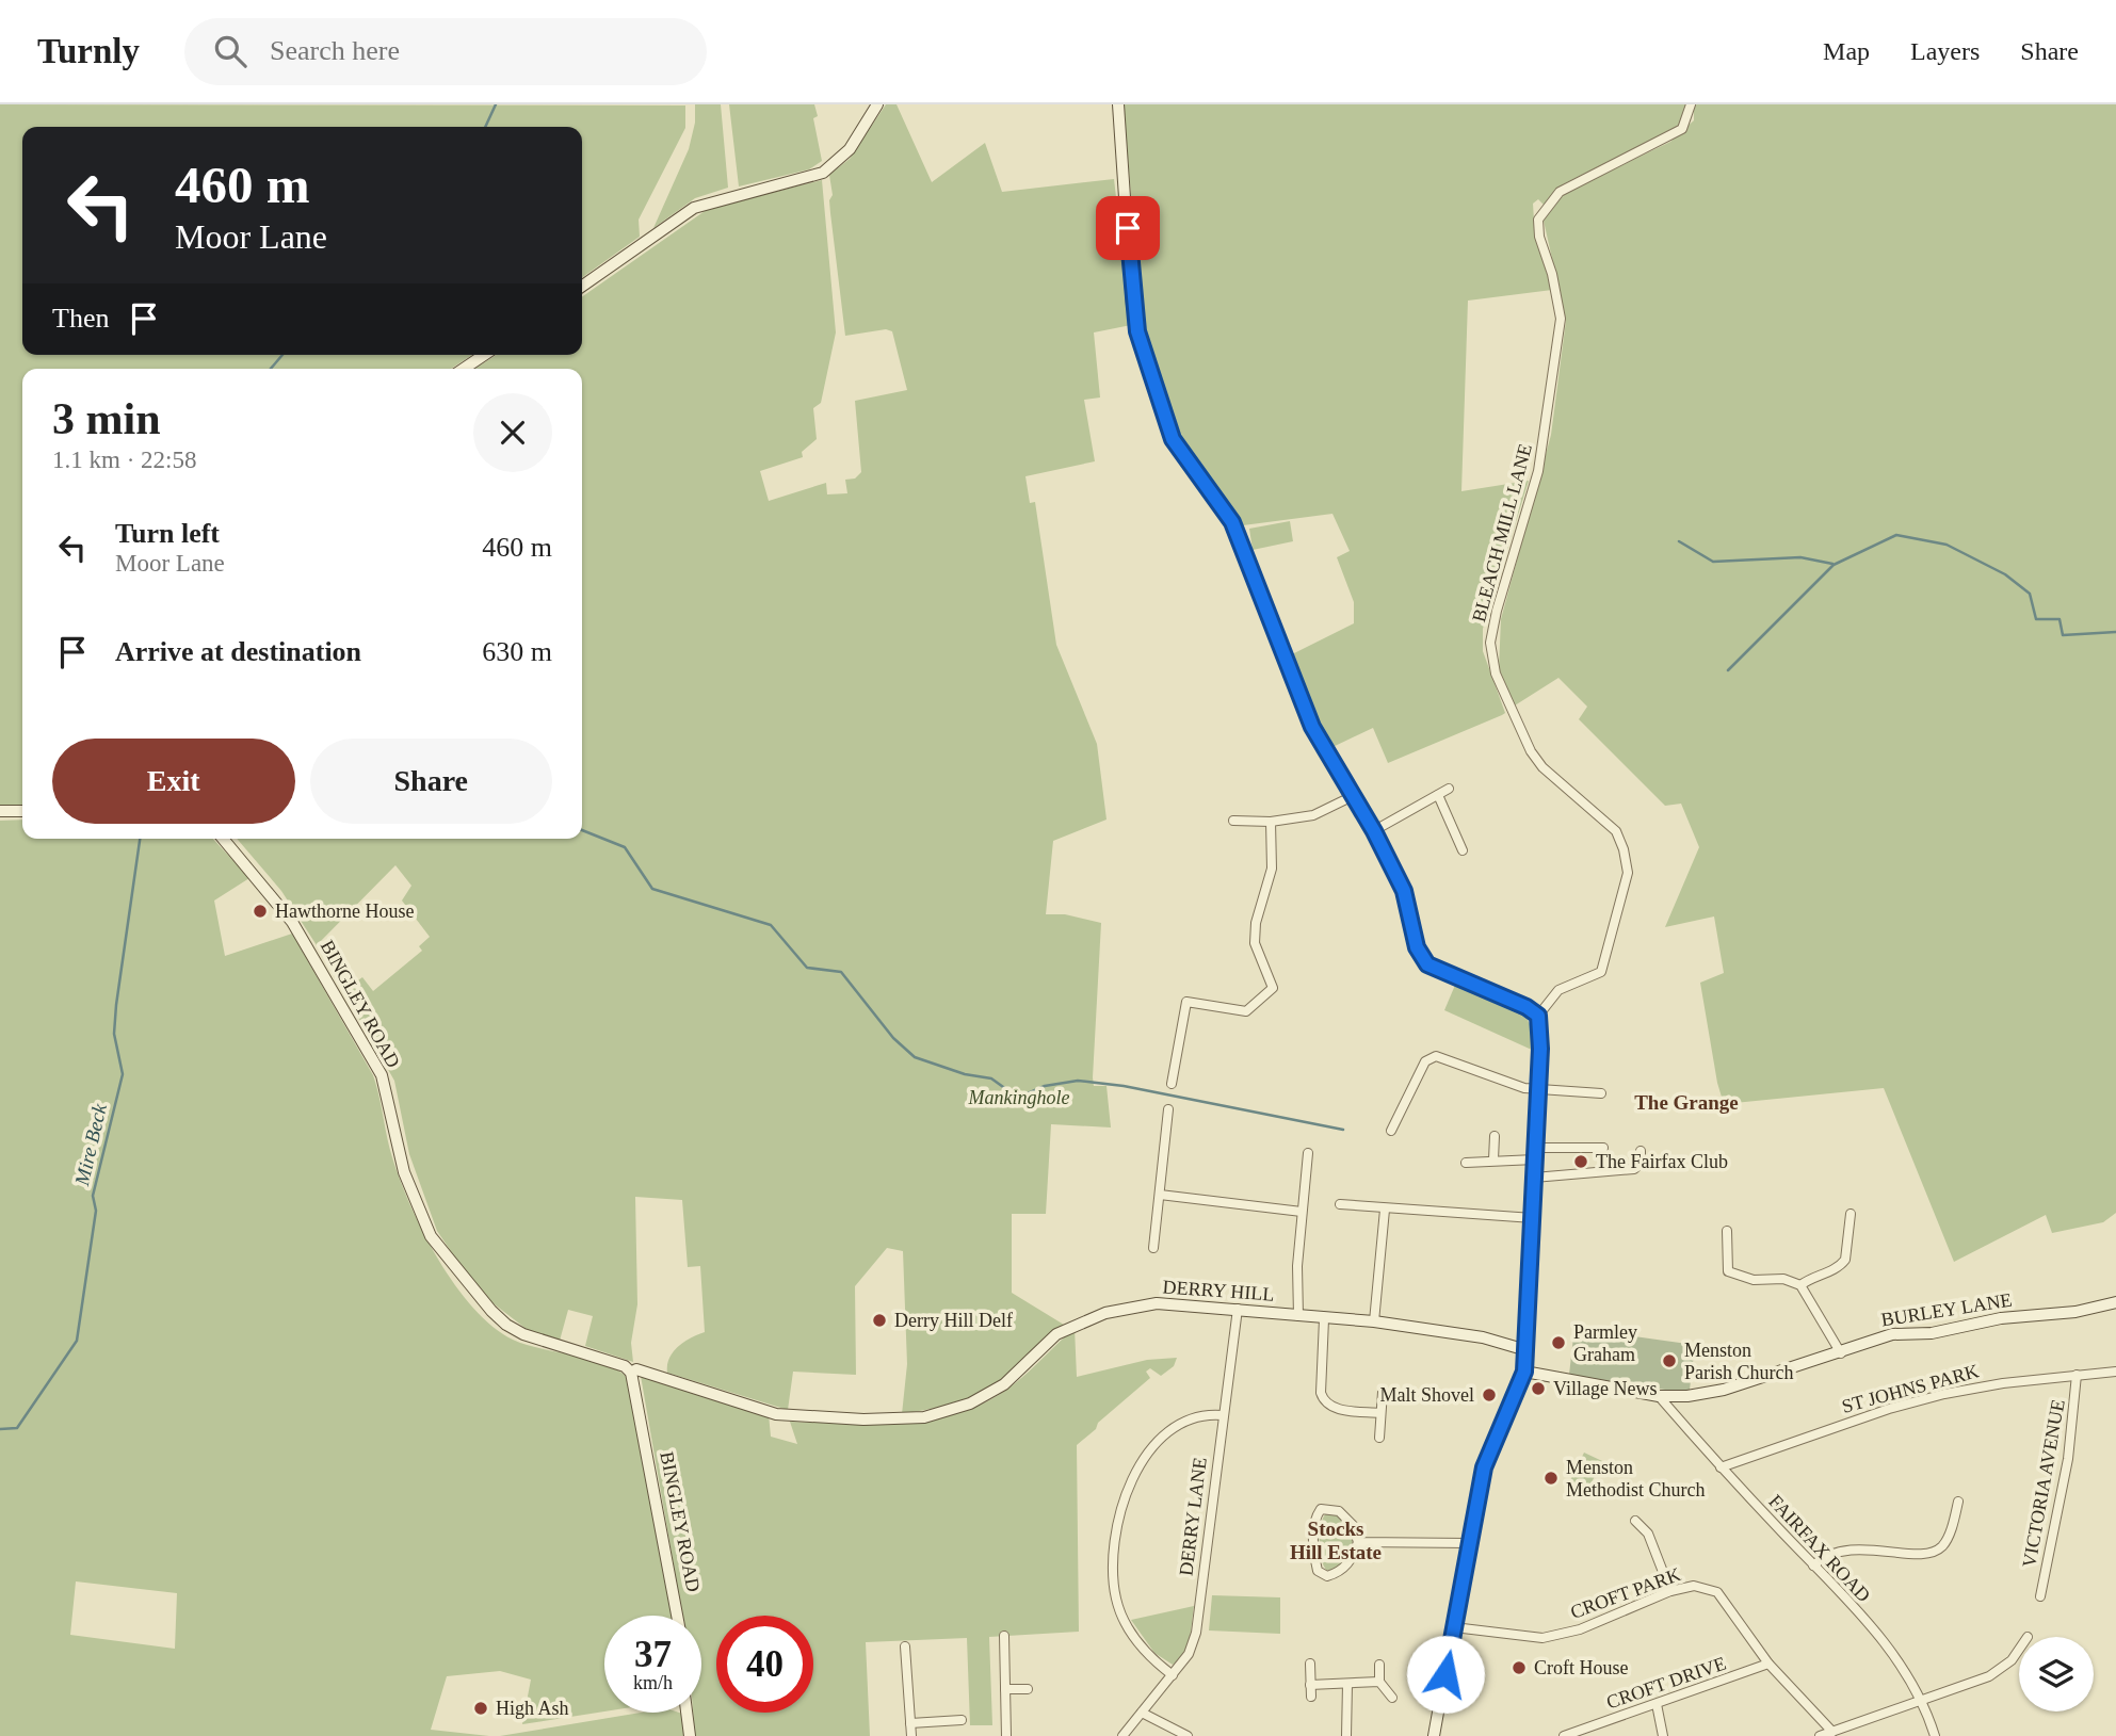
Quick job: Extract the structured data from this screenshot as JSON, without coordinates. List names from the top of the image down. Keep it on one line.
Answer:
{"streets":{"street":["BLEACH MILL LANE","BINGLEY ROAD","DERRY HILL","BURLEY LANE","ST JOHNS PARK","VICTORIA AVENUE","DERRY LANE","FAIRFAX ROAD","CROFT PARK","CROFT DRIVE"]},"crossings":[["BINGLEY ROAD","DERRY HILL"],["DERRY HILL","DERRY LANE"],["BURLEY LANE","FAIRFAX ROAD"],["ST JOHNS PARK","VICTORIA AVENUE"],["ST JOHNS PARK","FAIRFAX ROAD"],["CROFT PARK","CROFT DRIVE"]],"districts":["The Grange","Stocks Hill Estate"],"water":["Mire Beck"],"parks":["Mankinghole"],"places":["Hawthorne House","The Fairfax Club","Derry Hill Delf","Parmley Graham","Menston Parish Church","Village News","Malt Shovel","Menston Methodist Church","Croft House","High Ash"],"page":{"header":"Turnly","search":"Search here","nav":["Map","Layers","Share"],"turn":["460 m","Moor Lane"],"then":"Then","heading":["3 min","1.1 km · 22:58"],"list":[{"name":"Turn left","note":"Moor Lane","value":"460 m"},{"name":"Arrive at destination","value":"630 m"}],"buttons":["Exit","Share"],"speed":"37 km/h","limit":"40"}}
